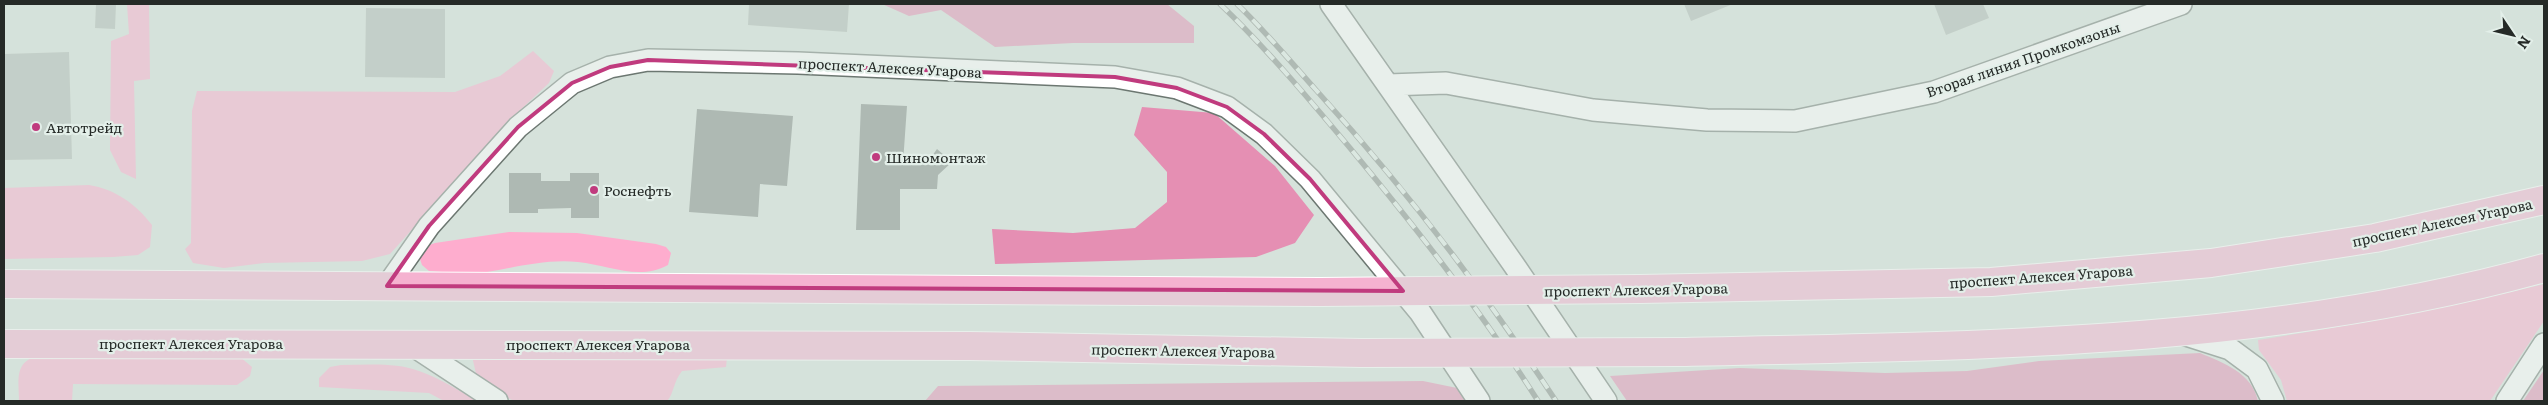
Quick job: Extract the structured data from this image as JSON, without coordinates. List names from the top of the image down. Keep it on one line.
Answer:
{"streets":{"main road":["проспект Алексея Угарова"],"street":["Вторая линия Промкомзоны"]},"crossings":[["Вторая линия Промкомзоны","проспект Алексея Угарова"]],"places":["Автотрейд","Шиномонтаж","Роснефть"],"north":"bottom right"}
